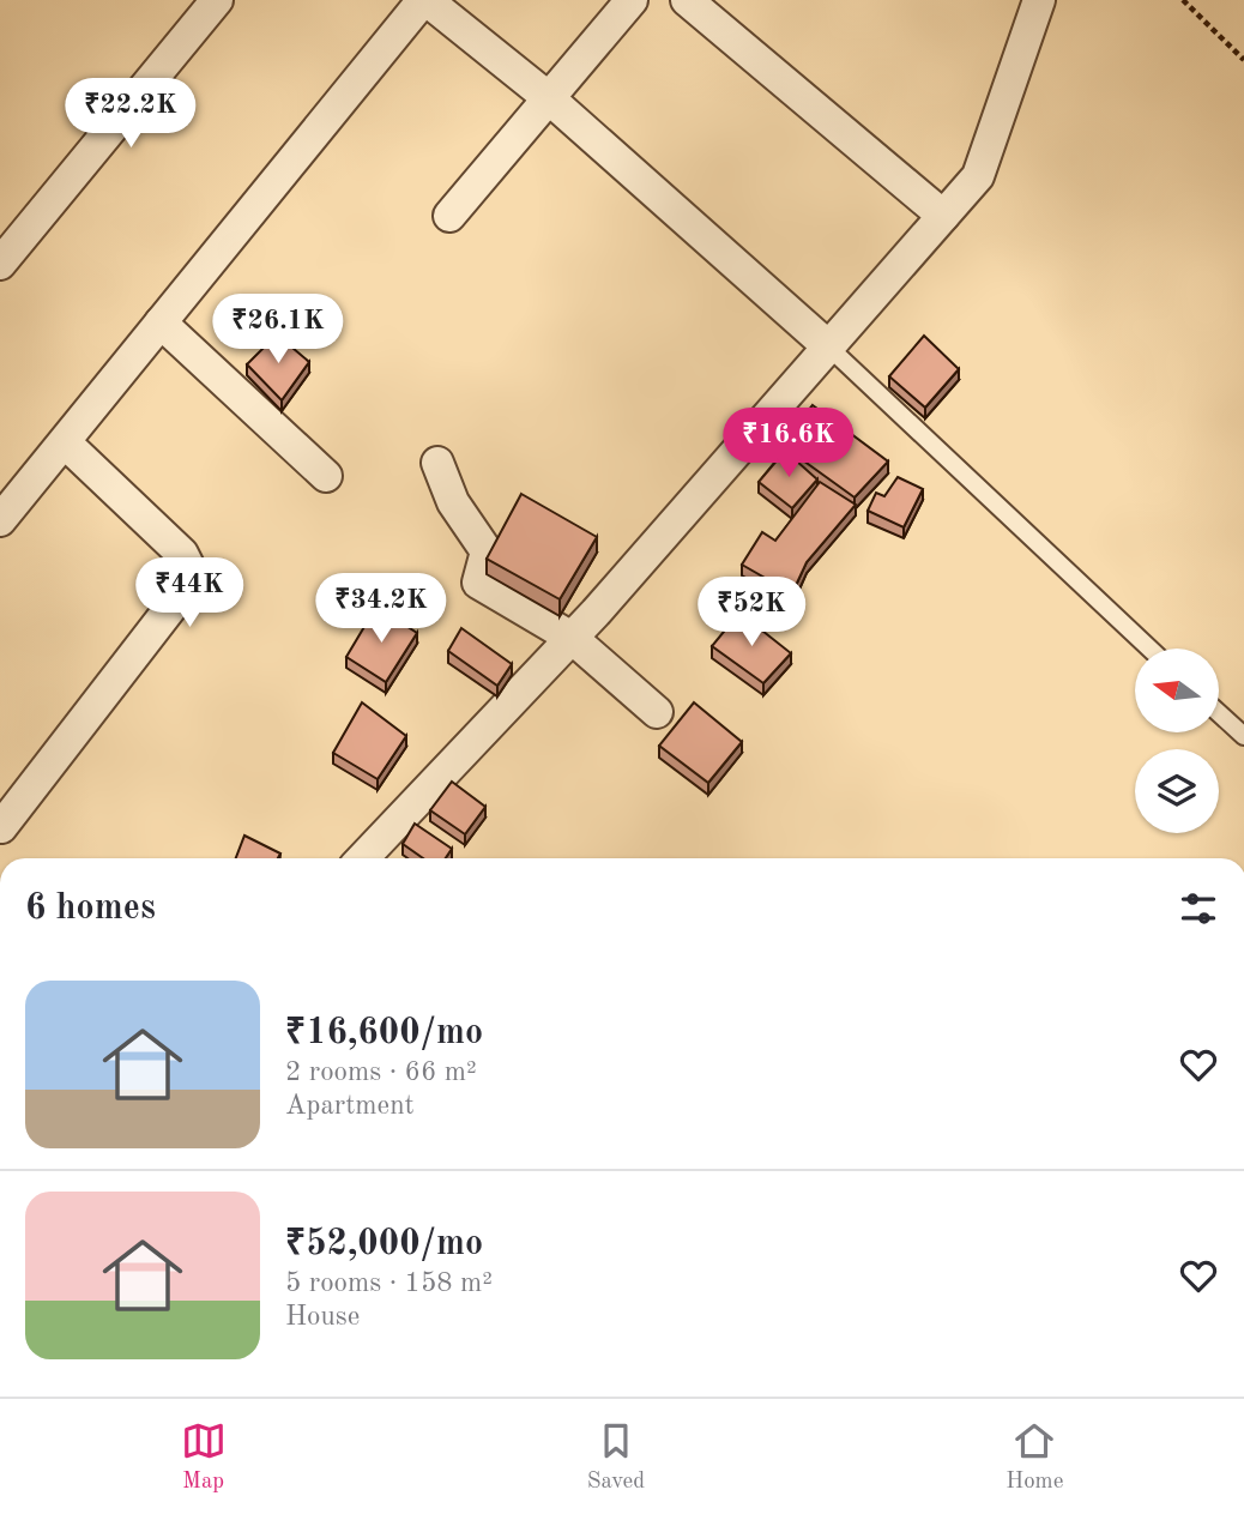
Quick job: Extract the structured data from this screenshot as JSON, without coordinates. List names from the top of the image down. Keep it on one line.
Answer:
{"north":"left","page":{"price":["₹22.2K","₹26.1K","₹16.6K","₹44K","₹34.2K","₹52K"],"heading":"6 homes","list":[{"name":"₹16,600/mo","note":"2 rooms · 66 m² · Apartment"},{"name":"₹52,000/mo","note":"5 rooms · 158 m² · House"}],"tabs":["Map","Saved","Home"]}}
